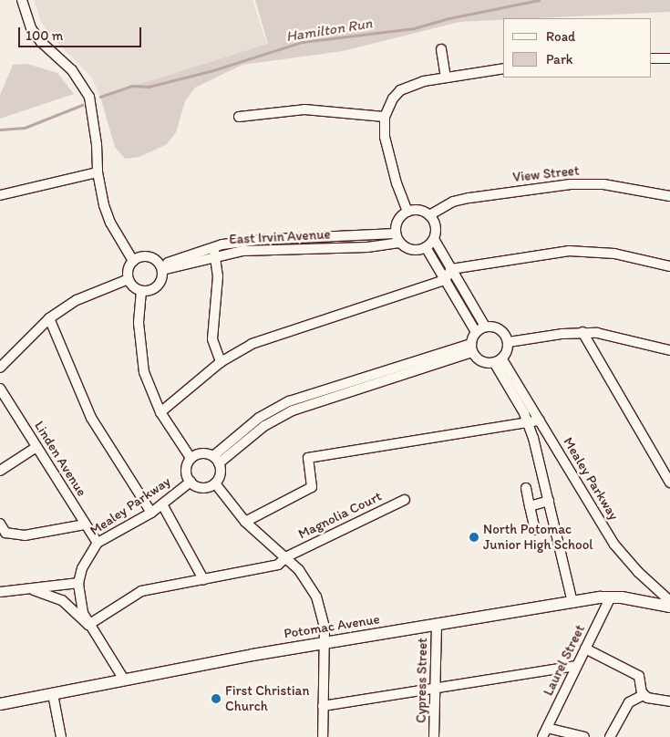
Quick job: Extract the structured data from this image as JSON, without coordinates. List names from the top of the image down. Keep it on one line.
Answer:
{"streets":{"main road":["Potomac Avenue"],"street":["View Street","East Irvin Avenue","Linden Avenue","Mealey Parkway","Magnolia Court","Laurel Street","Cypress Street"]},"crossings":[["View Street","East Irvin Avenue"],["Linden Avenue","Mealey Parkway"],["Mealey Parkway","Magnolia Court"],["Mealey Parkway","Potomac Avenue"],["Potomac Avenue","Laurel Street"],["Potomac Avenue","Cypress Street"]],"water":["Hamilton Run"],"places":["North Potomac Junior High School","First Christian Church"],"legend":["Road","Park"],"scale_bar":"100 m"}
